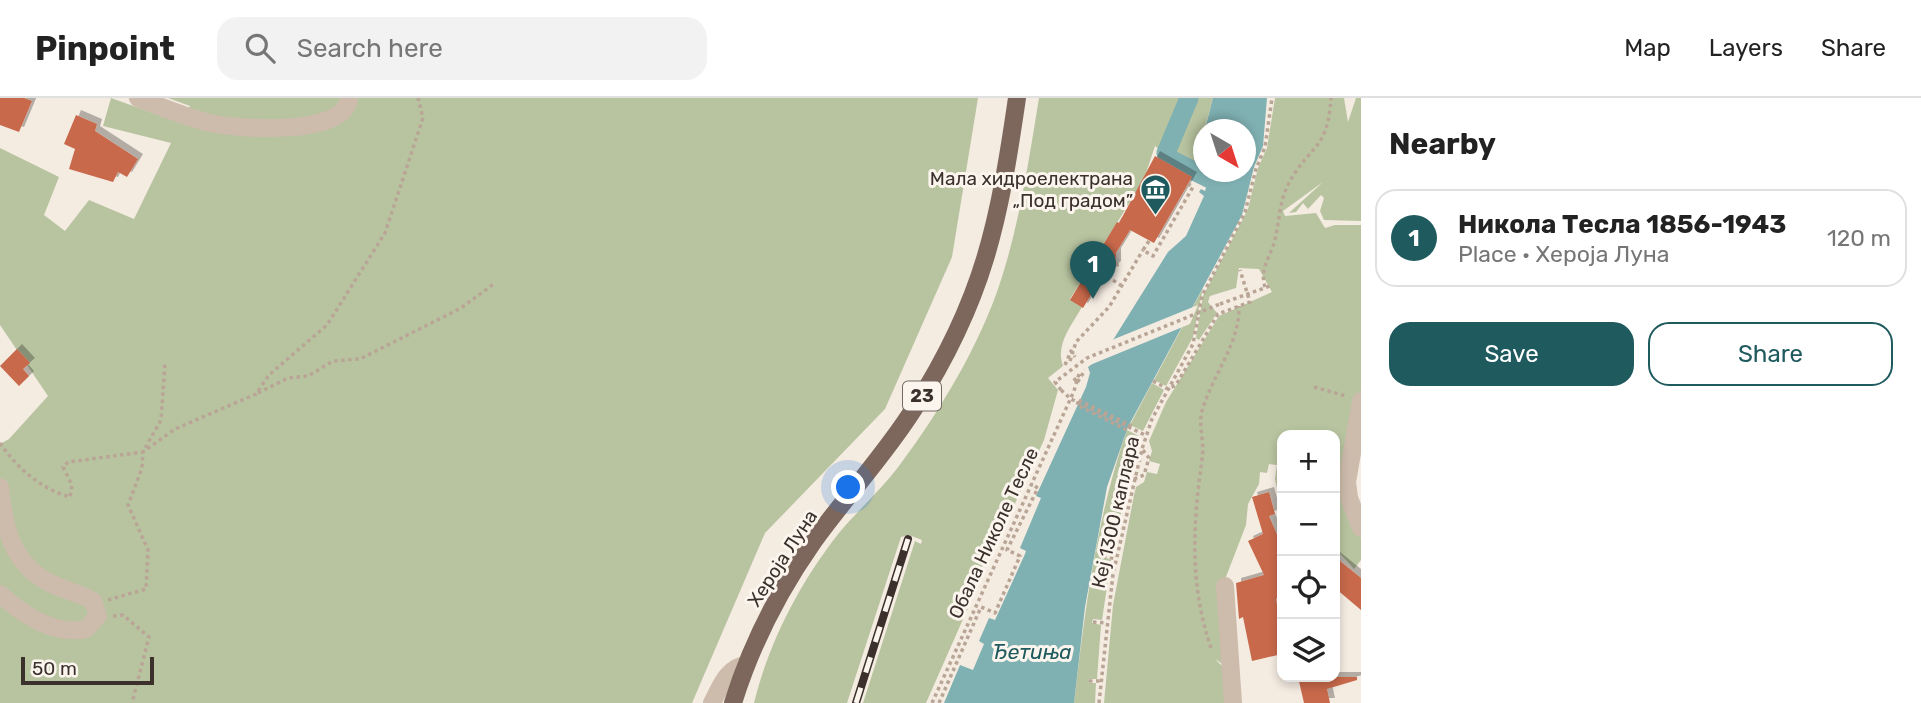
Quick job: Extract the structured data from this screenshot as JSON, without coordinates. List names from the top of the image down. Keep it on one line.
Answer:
{"streets":{"main road":["23","Хероја Луна"],"path":["Кеј 1300 каплара","Обала Николе Тесле"]},"water":["Ђетиња"],"places":{"museum":["Мала хидроелектрана „Под градом”"]},"scale_bar":"50 m","north":"bottom right","page":{"header":"Pinpoint","search":"Search here","nav":["Map","Layers","Share"],"heading":"Nearby","list":[{"mark":"1","name":"Никола Тесла 1856-1943","note":"Place · Хероја Луна","value":"120 m"}],"pins":"1","buttons":["Save","Share"],"map_buttons":["+","−"],"scale":"50 m"}}
